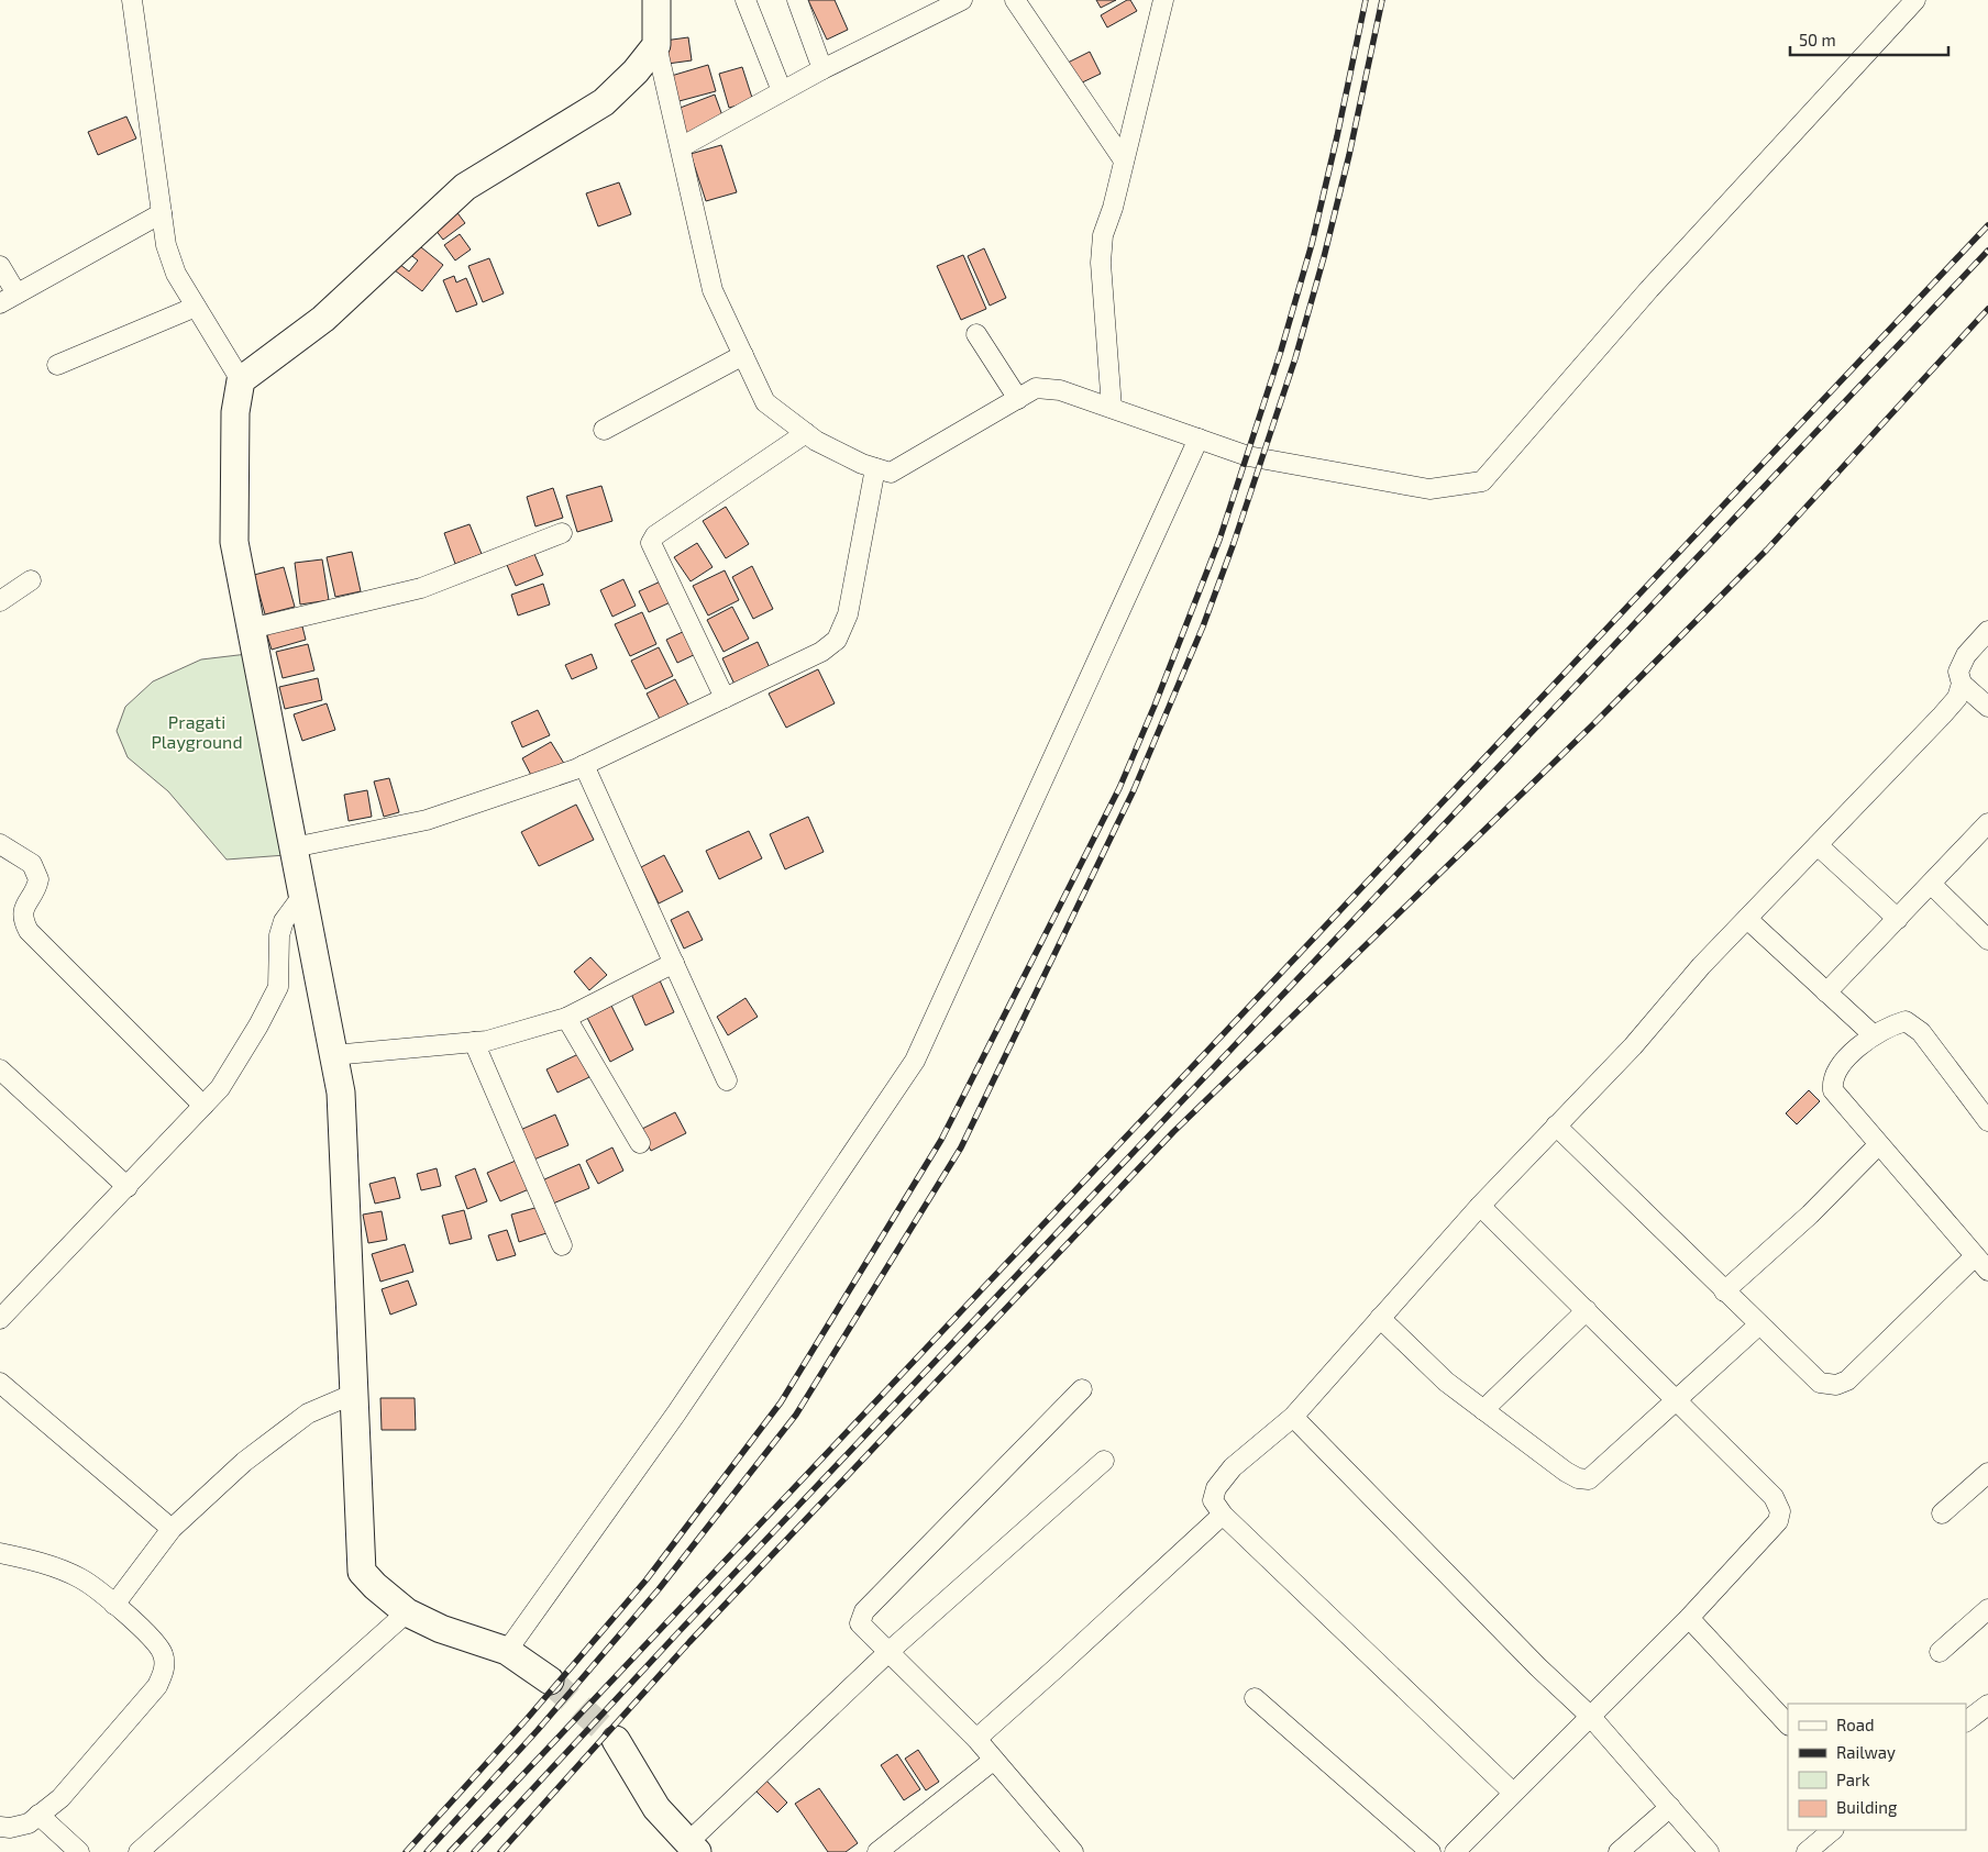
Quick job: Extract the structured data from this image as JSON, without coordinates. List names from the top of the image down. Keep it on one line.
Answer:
{"parks":["Pragati Playground"],"legend":["Road","Railway","Park","Building"],"scale_bar":"50 m"}
